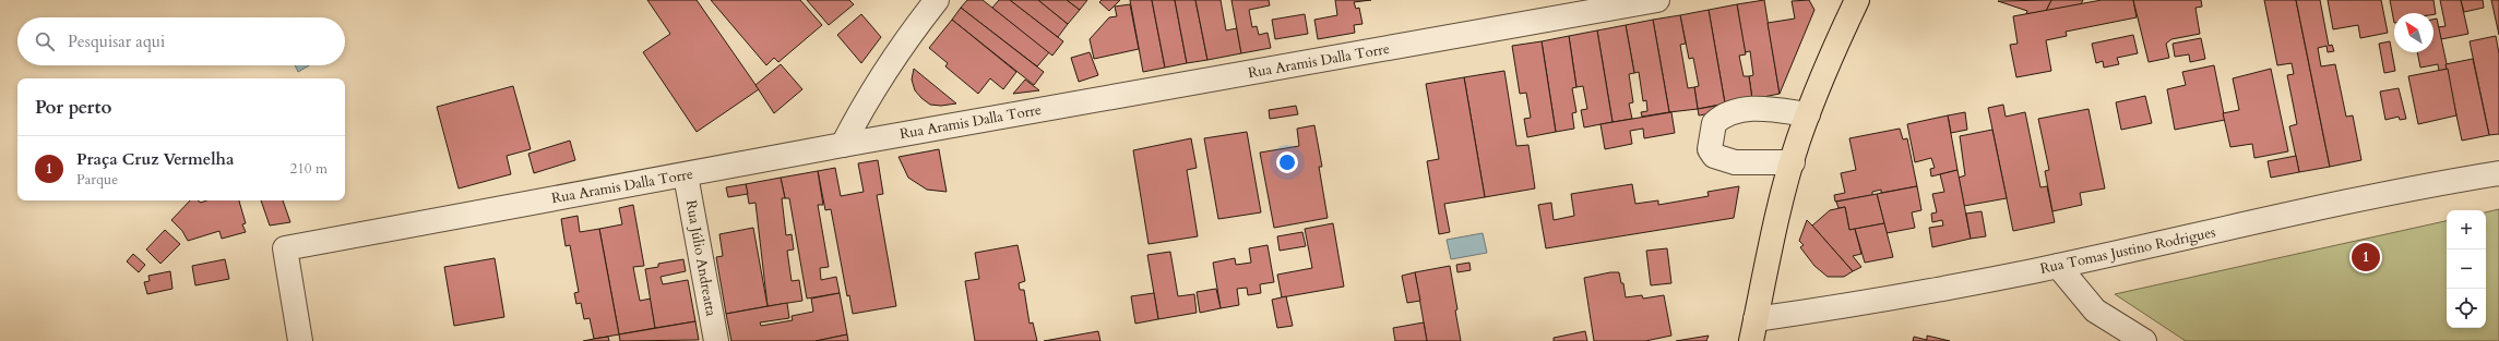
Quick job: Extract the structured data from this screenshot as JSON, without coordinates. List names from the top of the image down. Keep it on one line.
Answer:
{"streets":{"street":["Rua Aramis Dalla Torre","Rua Tomas Justino Rodrigues","Rua Júlio Andreatta"]},"crossings":[["Rua Aramis Dalla Torre","Rua Júlio Andreatta"]],"north":"top left","page":{"search":"Pesquisar aqui","heading":"Por perto","list":[{"mark":"1","name":"Praça Cruz Vermelha","note":"Parque","value":"210 m"}],"map_buttons":["+","−"],"pins":"1"}}
